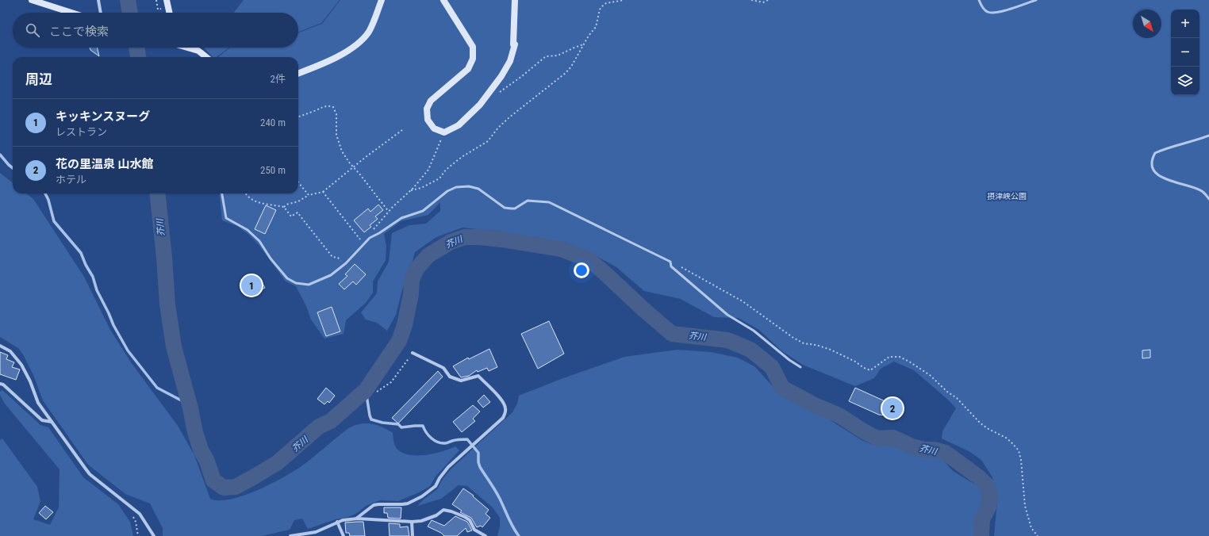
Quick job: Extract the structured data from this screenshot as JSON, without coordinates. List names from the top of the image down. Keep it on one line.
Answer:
{"water":["芥川"],"parks":["摂津峡公園"],"north":"bottom right","page":{"map_buttons":["+","−"],"search":"ここで検索","heading":["周辺","2件"],"list":[{"mark":"1","name":"キッキンスヌーグ","note":"レストラン","value":"240 m"},{"mark":"2","name":"花の里温泉 山水館","note":"ホテル","value":"250 m"}],"pins":["1","2"]}}
